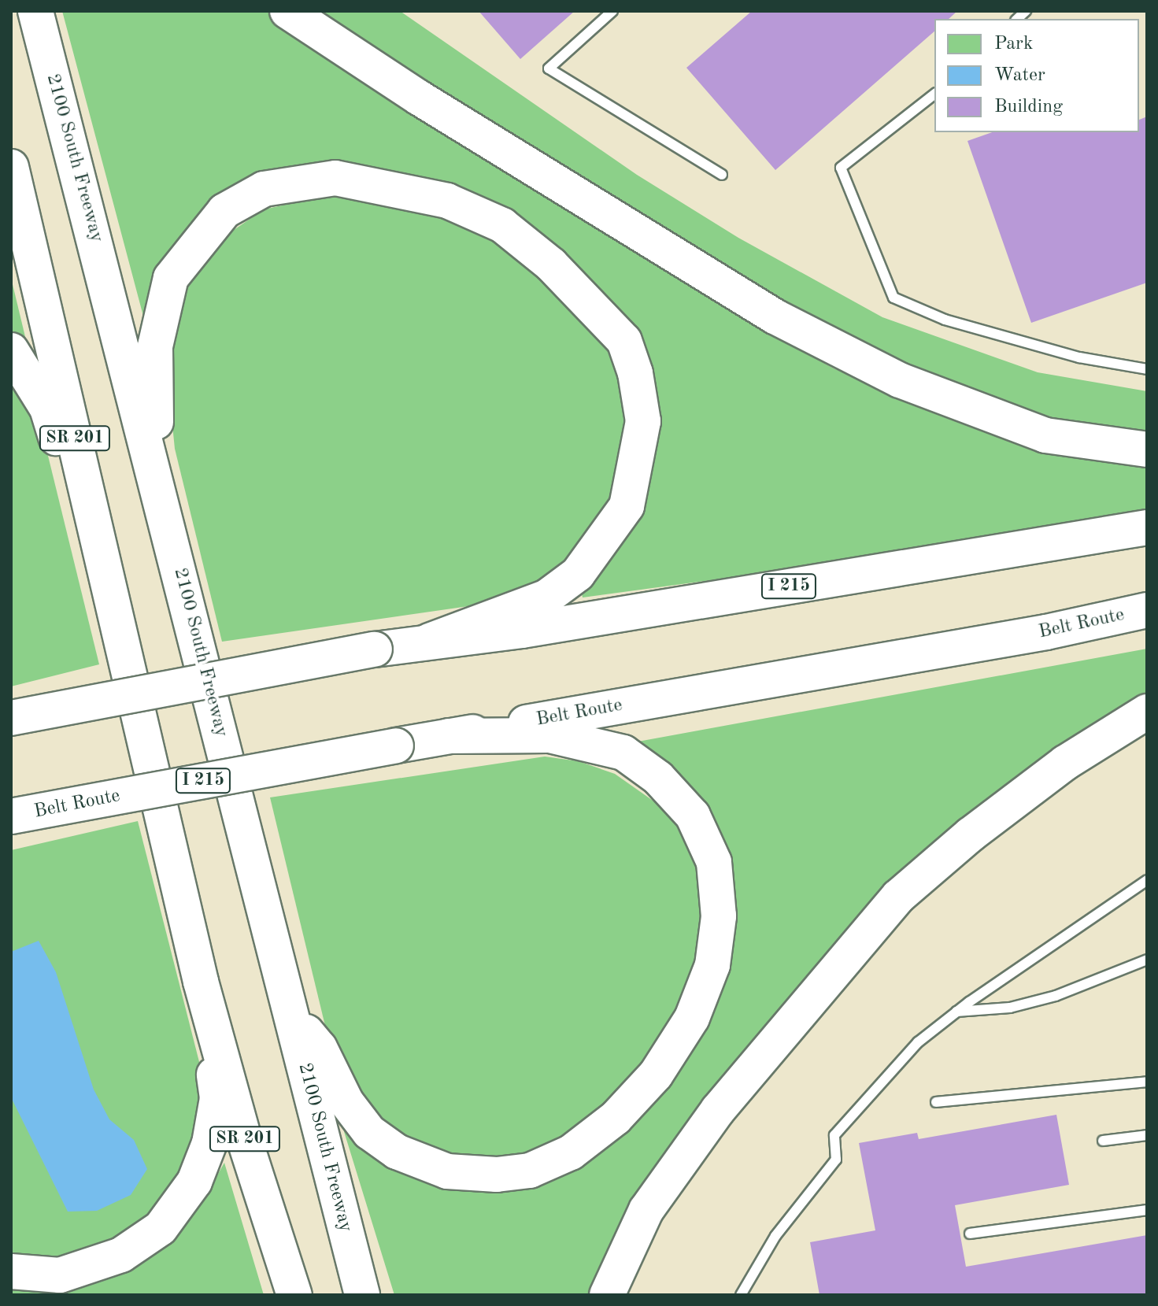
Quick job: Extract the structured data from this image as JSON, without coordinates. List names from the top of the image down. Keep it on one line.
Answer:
{"streets":{"highway":["2100 South Freeway","SR 201","I 215","Belt Route"]},"legend":["Park","Water","Building"]}
